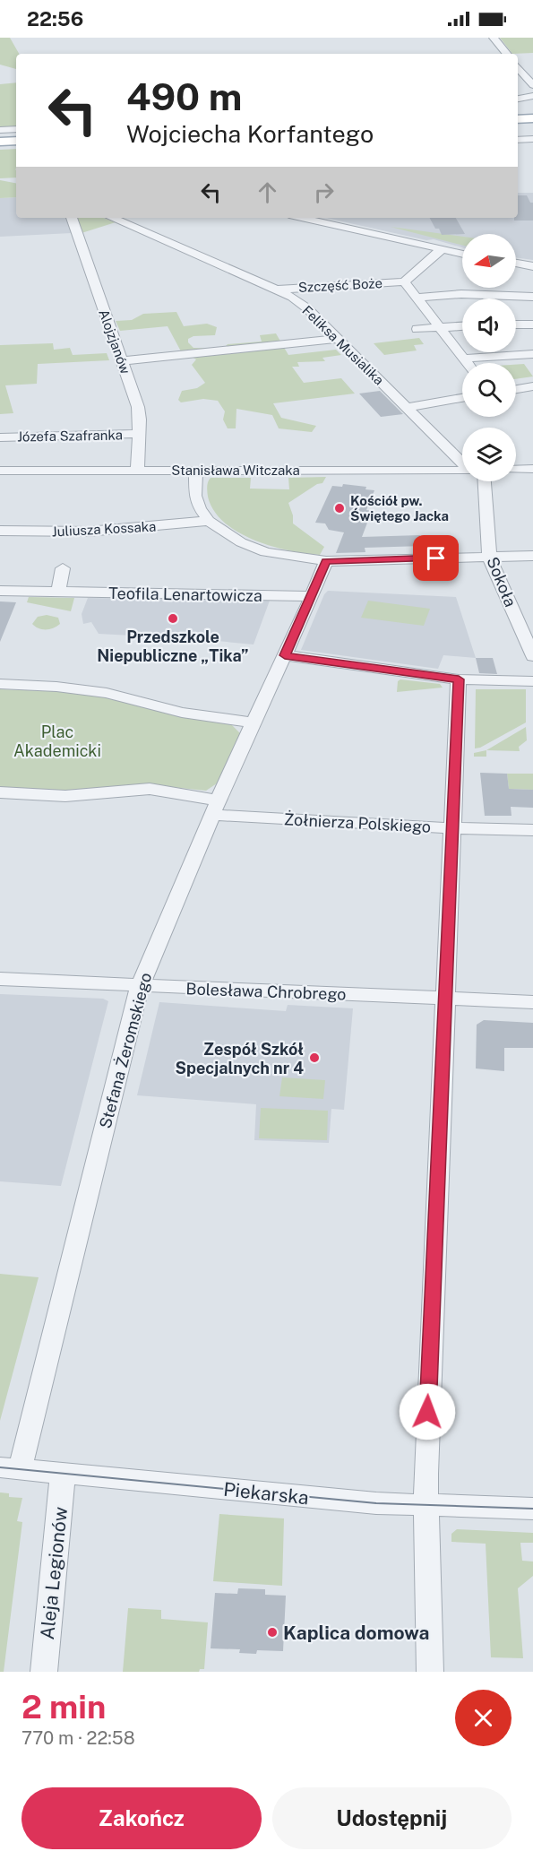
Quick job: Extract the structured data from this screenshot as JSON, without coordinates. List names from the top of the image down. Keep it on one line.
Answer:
{"streets":{"street":["Szczęść Boże","Alojzjanów","Feliksa Musialika","Józefa Szafranka","Stanisława Witczaka","Juliusza Kossaka","Sokoła","Teofila Lenartowicza","Żołnierza Polskiego","Bolesława Chrobrego","Stefana Żeromskiego","Piekarska","Aleja Legionów"]},"crossings":[["Szczęść Boże","Feliksa Musialika"],["Alojzjanów","Józefa Szafranka"],["Alojzjanów","Stanisława Witczaka"],["Teofila Lenartowicza","Stefana Żeromskiego"],["Żołnierza Polskiego","Stefana Żeromskiego"],["Bolesława Chrobrego","Stefana Żeromskiego"],["Stefana Żeromskiego","Piekarska"],["Piekarska","Aleja Legionów"]],"parks":["Plac Akademicki"],"places":["Kościół pw. Świętego Jacka","Przedszkole Niepubliczne „Tika”","Zespół Szkół Specjalnych nr 4","Kaplica domowa"],"north":"left","page":{"status":"22:56","turn":["490 m","Wojciecha Korfantego"],"heading":["2 min","770 m · 22:58"],"buttons":["Zakończ","Udostępnij"]}}
